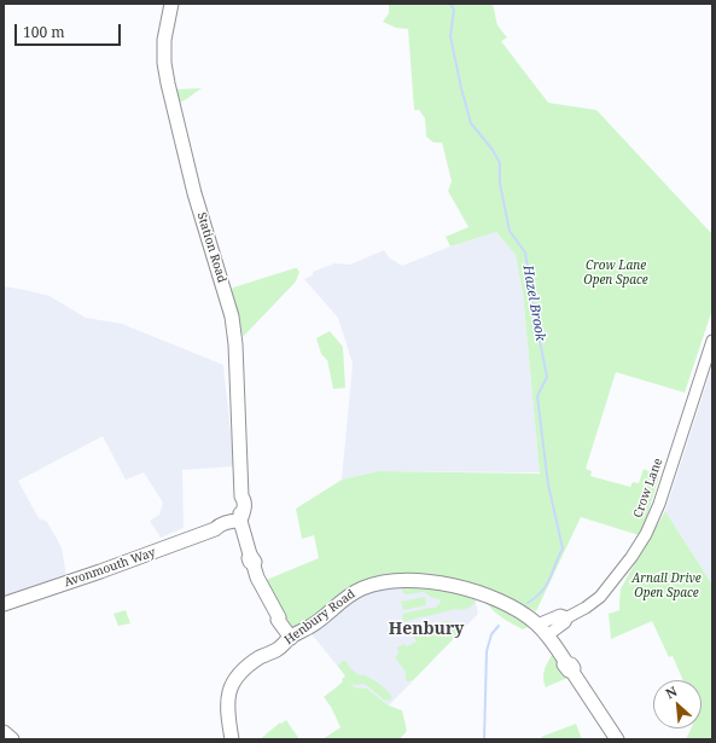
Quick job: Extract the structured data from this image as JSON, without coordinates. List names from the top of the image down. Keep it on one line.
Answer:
{"streets":{"main road":["Station Road","Avonmouth Way","Henbury Road"],"street":["Crow Lane"]},"crossings":[["Station Road","Avonmouth Way"],["Station Road","Henbury Road"],["Crow Lane","Henbury Road"]],"districts":["Henbury"],"water":["Hazel Brook"],"parks":["Crow Lane Open Space","Arnall Drive Open Space"],"scale_bar":"100 m","north":"top left"}
